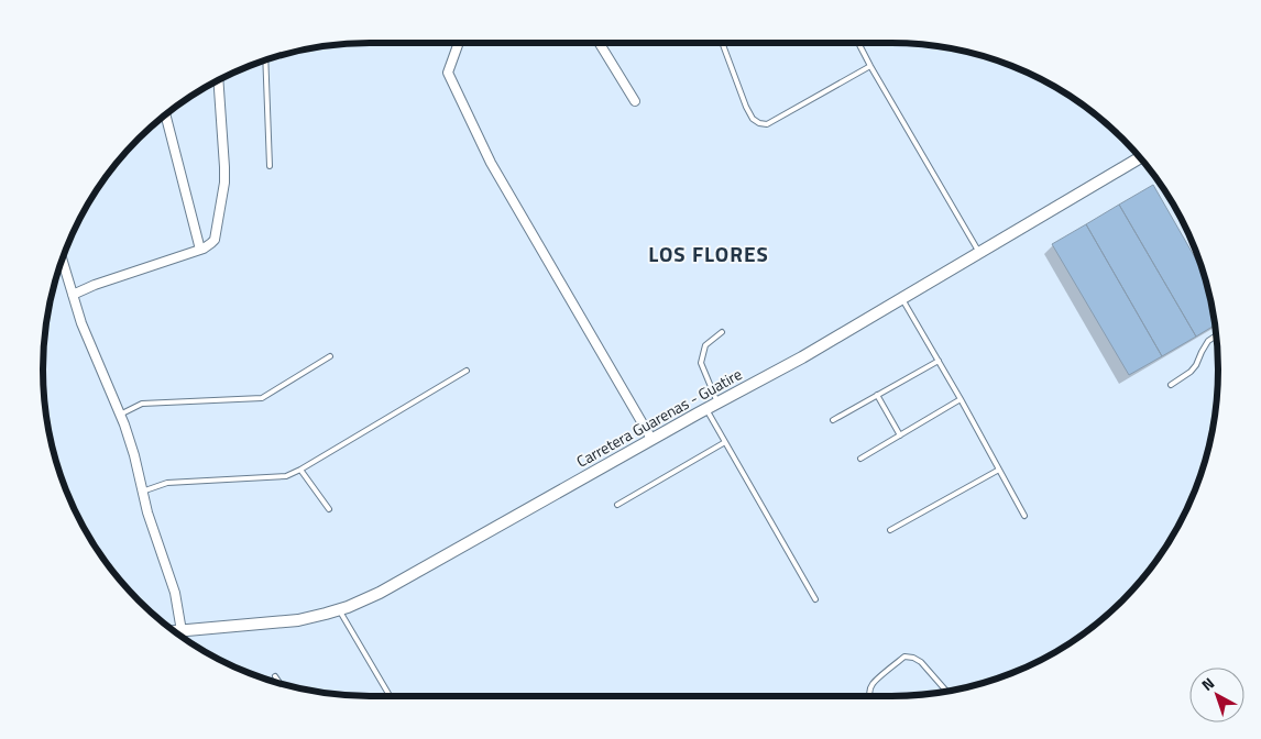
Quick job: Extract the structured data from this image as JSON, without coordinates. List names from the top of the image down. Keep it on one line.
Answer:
{"streets":{"main road":["Carretera Guarenas - Guatire"]},"districts":["LOS FLORES"],"north":"top left"}
